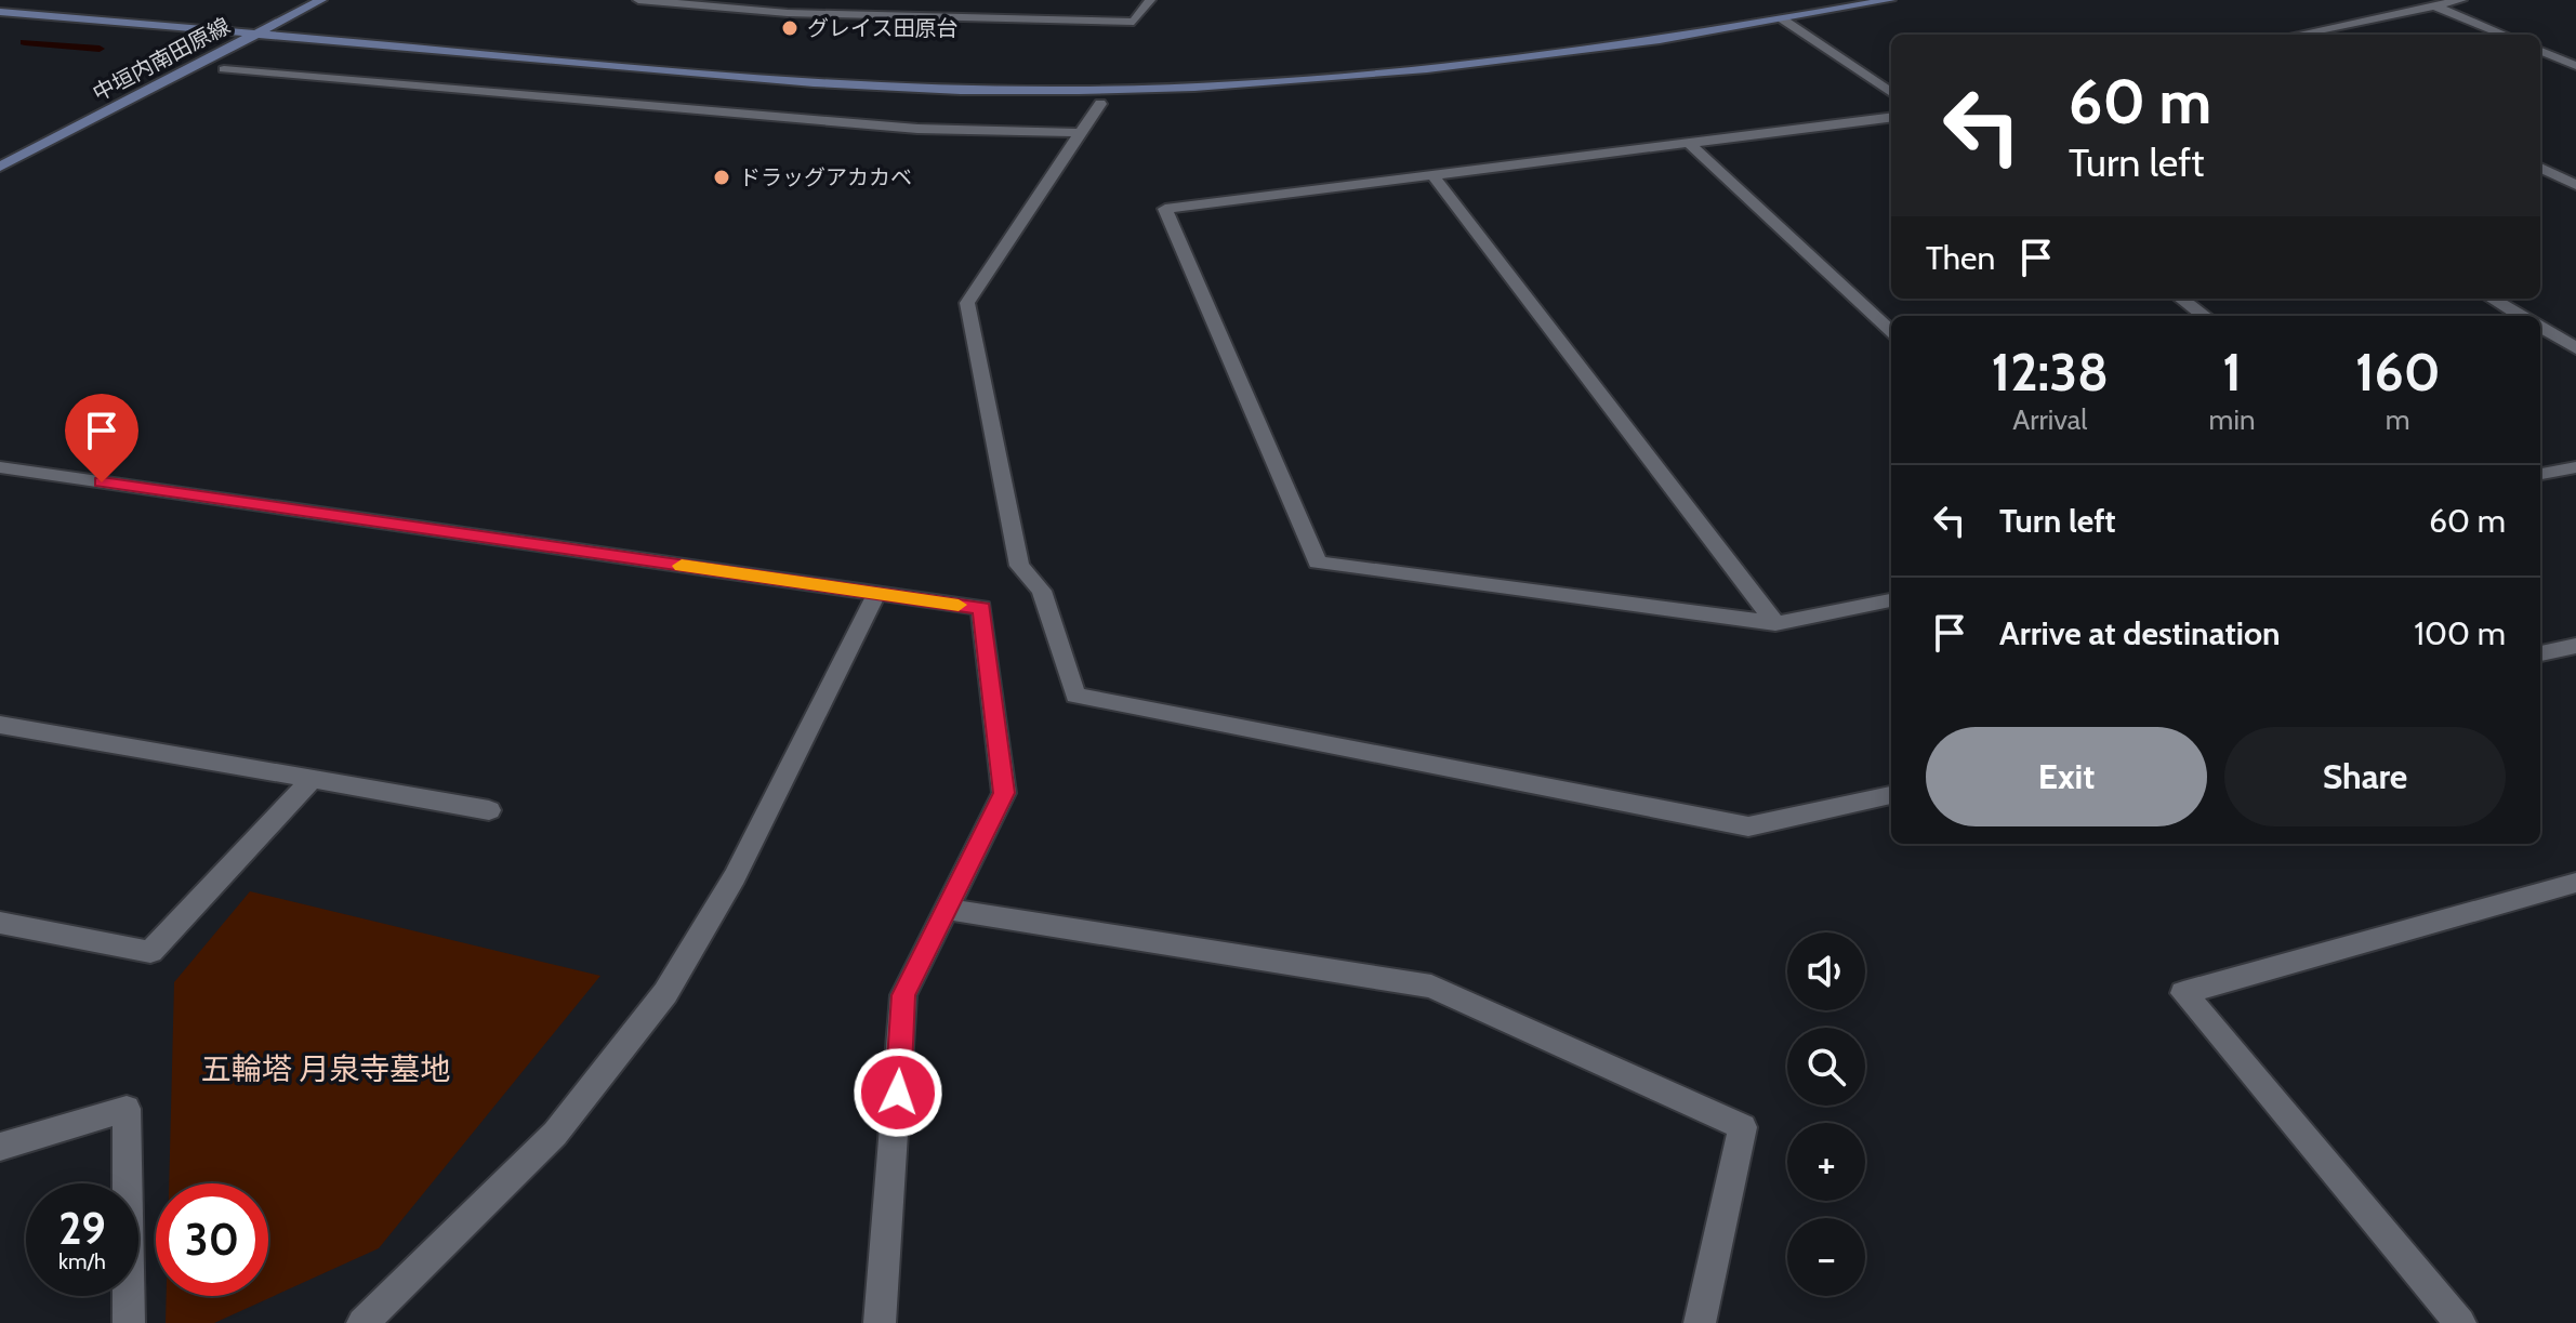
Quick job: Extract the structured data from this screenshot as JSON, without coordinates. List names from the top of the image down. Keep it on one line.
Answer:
{"streets":{"street":["中垣内南田原線"]},"parks":["五輪塔 月泉寺墓地"],"places":["グレイス田原台","ドラッグアカカベ"],"page":{"turn":["60 m","Turn left"],"then":"Then","eta":["12:38","Arrival","1","min","160","m"],"list":[{"name":"Turn left","value":"60 m"},{"name":"Arrive at destination","value":"100 m"}],"buttons":["Exit","Share"],"map_buttons":["+","−"],"speed":"29 km/h","limit":"30"}}
